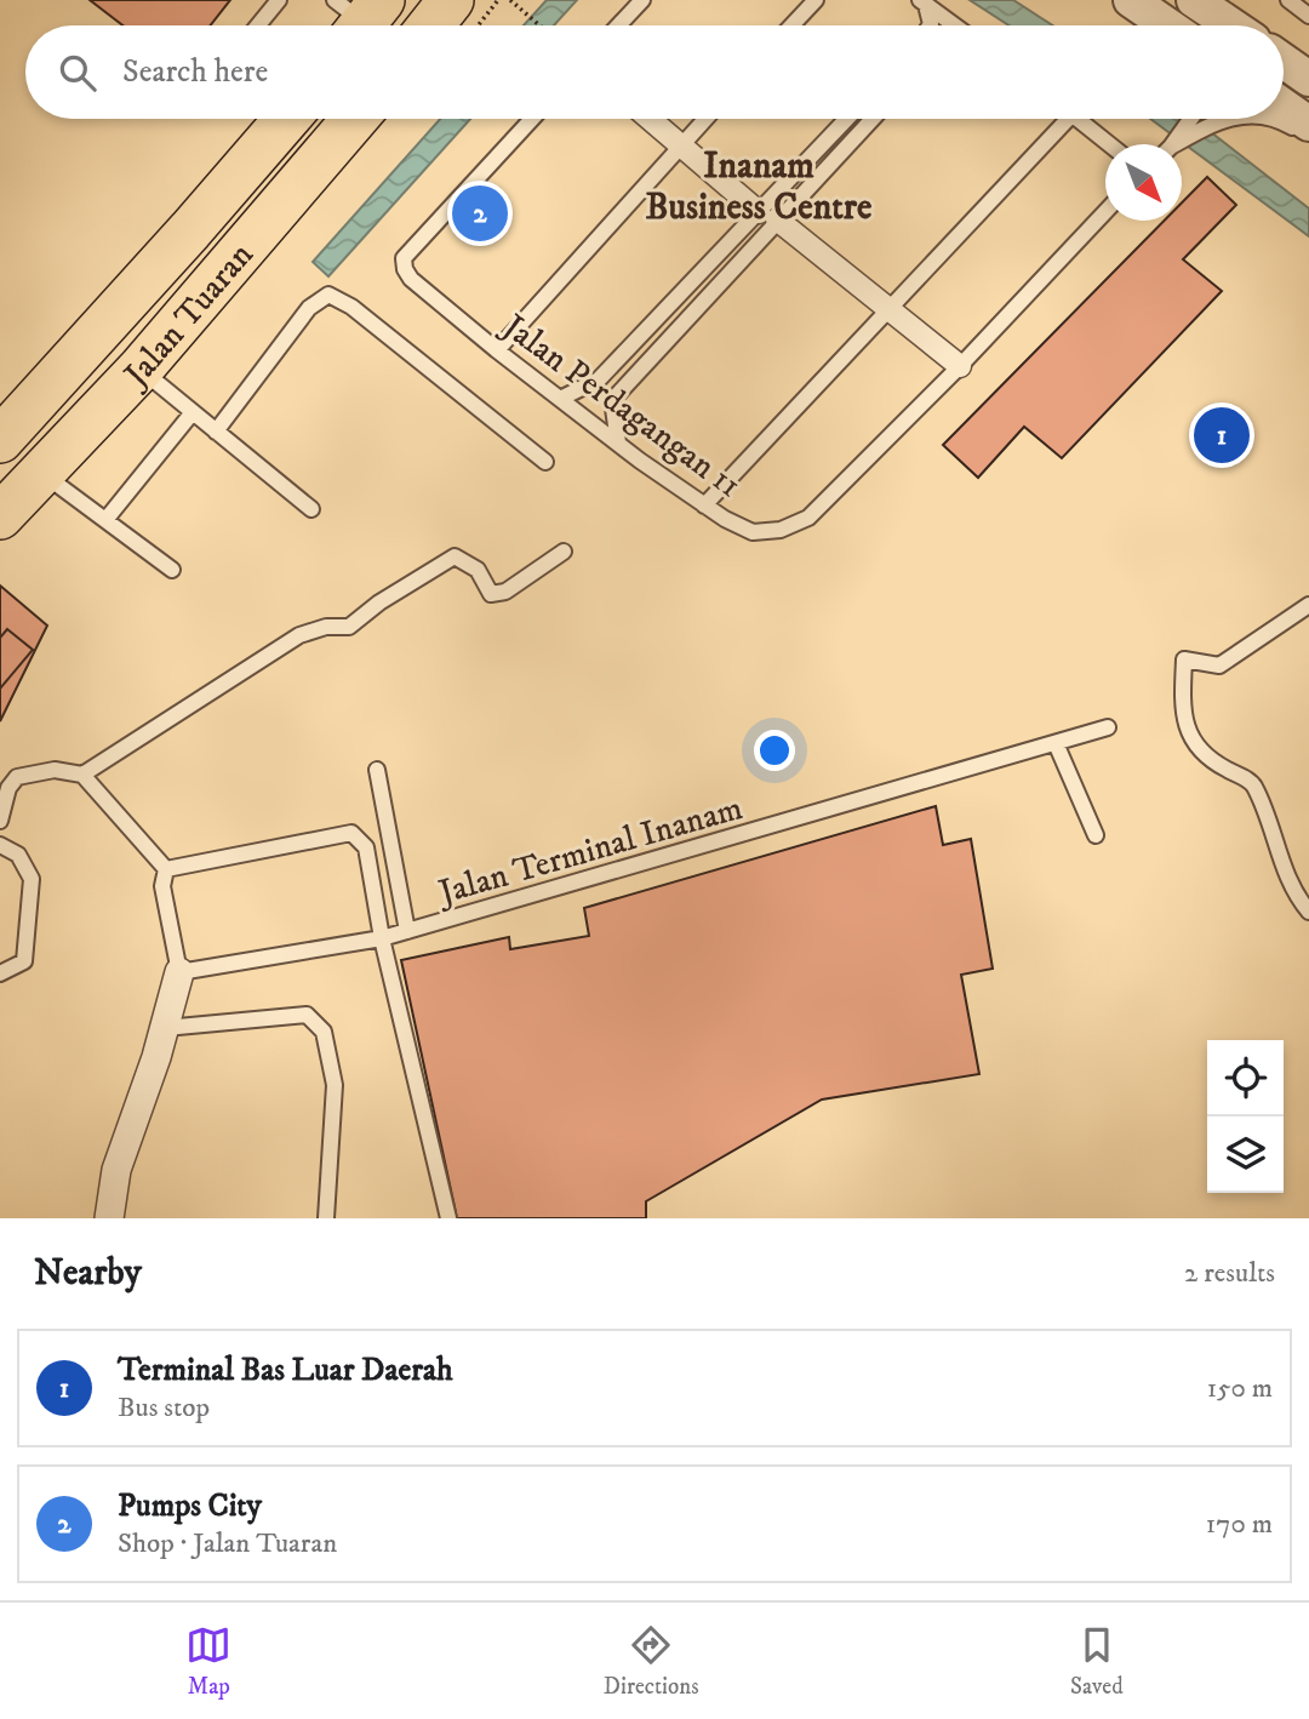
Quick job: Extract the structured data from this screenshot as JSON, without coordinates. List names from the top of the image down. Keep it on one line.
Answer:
{"streets":{"main road":["Jalan Tuaran"],"lane":["Jalan Perdagangan 11","Jalan Terminal Inanam"]},"districts":["Inanam Business Centre"],"north":"bottom right","page":{"search":"Search here","pins":["2","1"],"heading":["Nearby","2 results"],"list":[{"mark":"1","name":"Terminal Bas Luar Daerah","note":"Bus stop","value":"150 m"},{"mark":"2","name":"Pumps City","note":"Shop · Jalan Tuaran","value":"170 m"}],"nav":["Map","Directions","Saved"]}}
